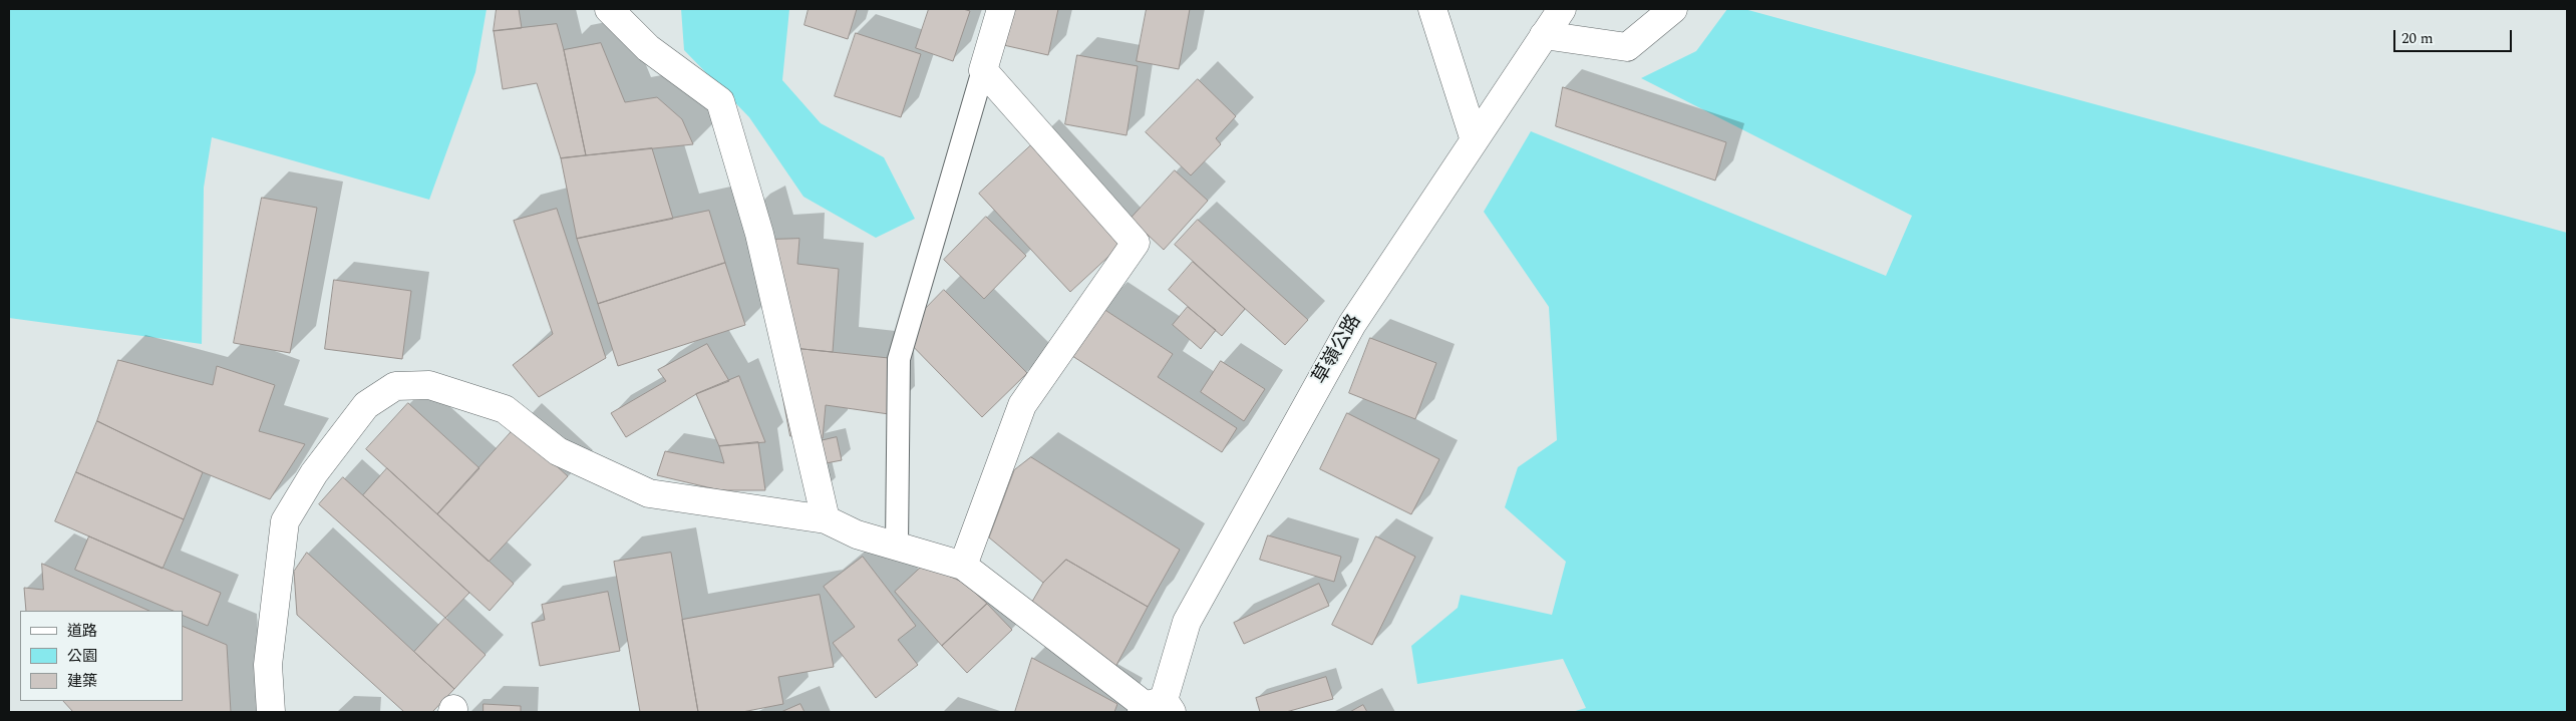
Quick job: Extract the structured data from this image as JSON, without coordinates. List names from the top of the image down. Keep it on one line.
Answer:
{"streets":{"street":["草嶺公路"]},"legend":["道路","公園","建築"],"scale_bar":"20 m"}
